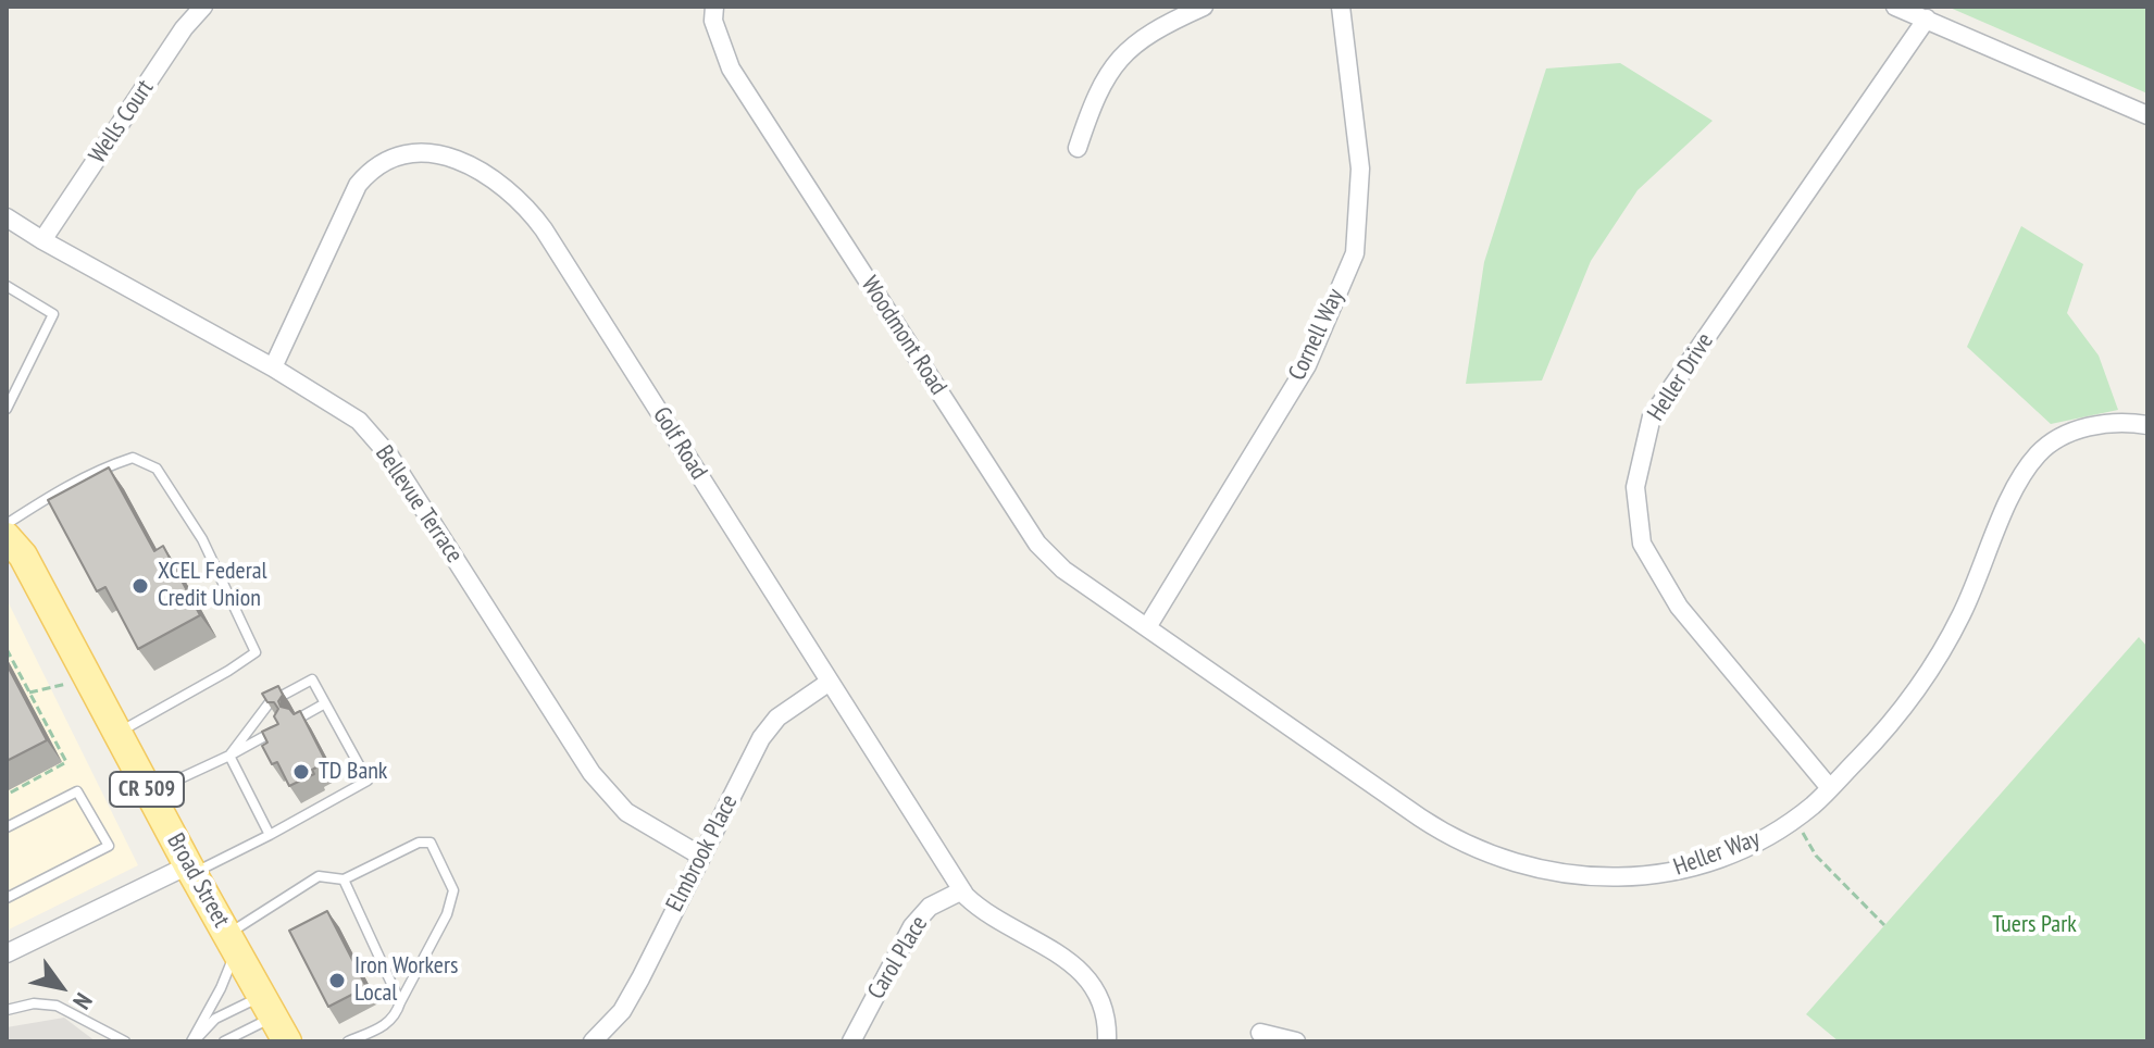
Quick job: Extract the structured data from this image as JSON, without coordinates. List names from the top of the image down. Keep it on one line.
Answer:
{"streets":{"main road":["CR 509","Broad Street"],"street":["Wells Court","Cornell Way","Woodmont Road","Heller Drive","Golf Road","Bellevue Terrace","Elmbrook Place","Heller Way","Carol Place"]},"crossings":[["Wells Court","Bellevue Terrace"],["Cornell Way","Woodmont Road"],["Cornell Way","Heller Way"],["Woodmont Road","Heller Way"],["Heller Drive","Heller Way"],["Golf Road","Bellevue Terrace"],["Golf Road","Elmbrook Place"],["Golf Road","Carol Place"],["Bellevue Terrace","Elmbrook Place"]],"parks":["Tuers Park"],"places":["XCEL Federal Credit Union","TD Bank","Iron Workers Local"],"north":"bottom right"}
